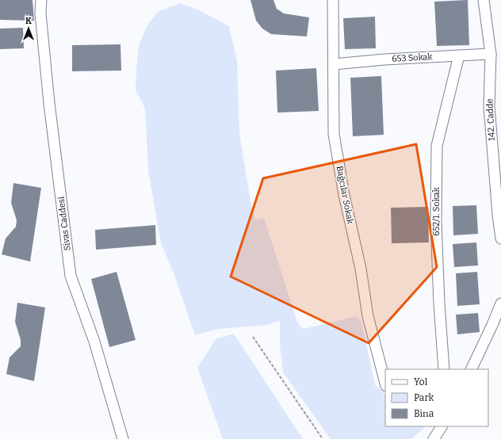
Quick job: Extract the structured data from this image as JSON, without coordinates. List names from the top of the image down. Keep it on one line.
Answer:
{"streets":{"street":["653 Sokak","142. Cadde","Bağcılar Sokak","652/1. Sokak","Sivas Caddesi"]},"crossings":[["653 Sokak","142. Cadde"],["653 Sokak","Bağcılar Sokak"],["653 Sokak","652/1. Sokak"]],"legend":["Yol","Park","Bina"],"north":"top"}
